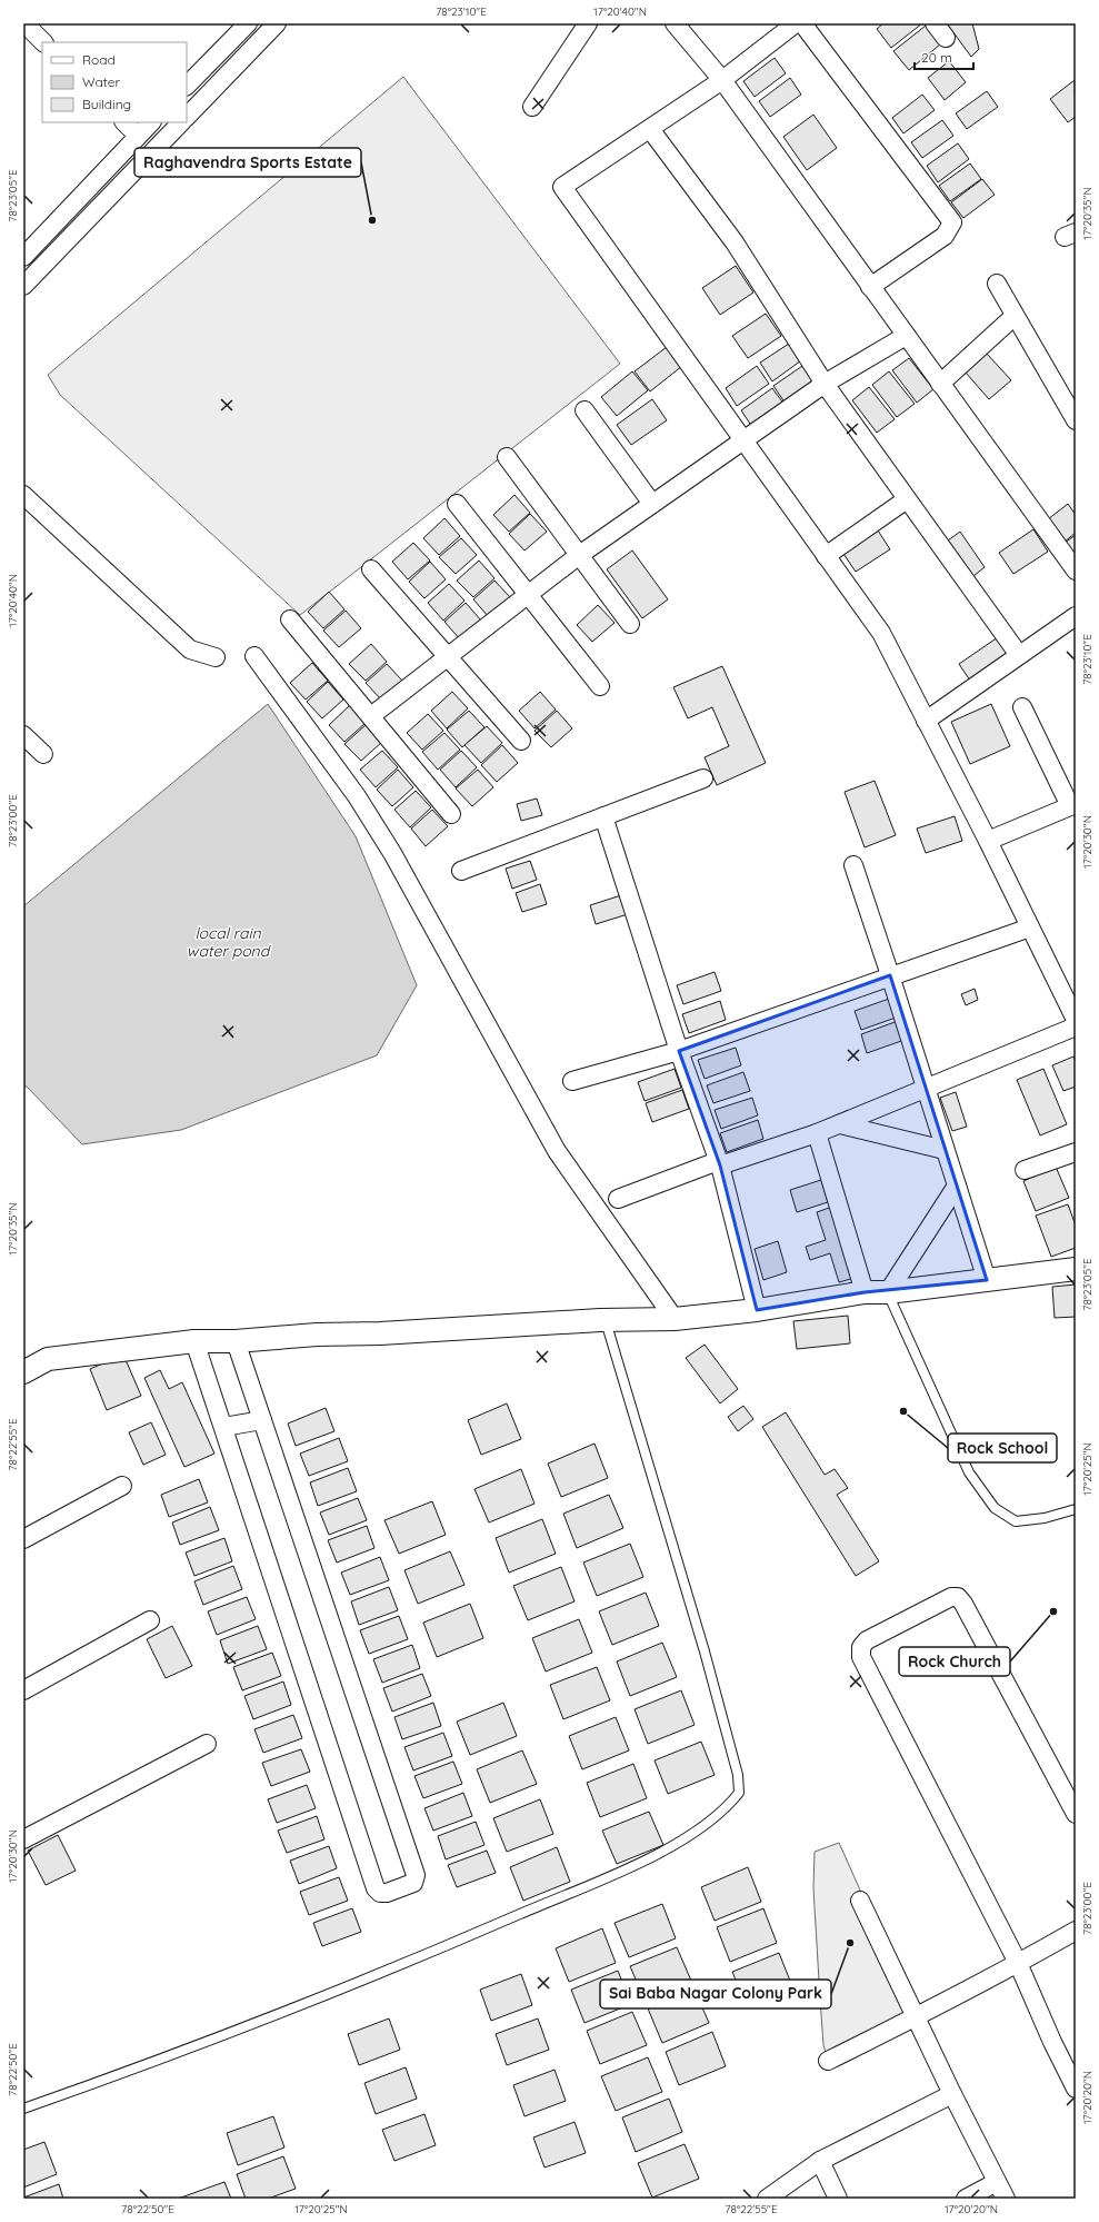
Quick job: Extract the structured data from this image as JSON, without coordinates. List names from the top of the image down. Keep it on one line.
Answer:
{"water":["local rain water pond"],"places":["Raghavendra Sports Estate","Rock School","Rock Church","Sai Baba Nagar Colony Park"],"legend":["Road","Water","Building"],"scale_bar":"20 m","coordinates":["78°23'10\"E","17°20'40\"N","78°23'05\"E","17°20'35\"N","78°23'00\"E","17°20'30\"N","78°22'55\"E","17°20'25\"N","78°22'50\"E","17°20'20\"N"]}
